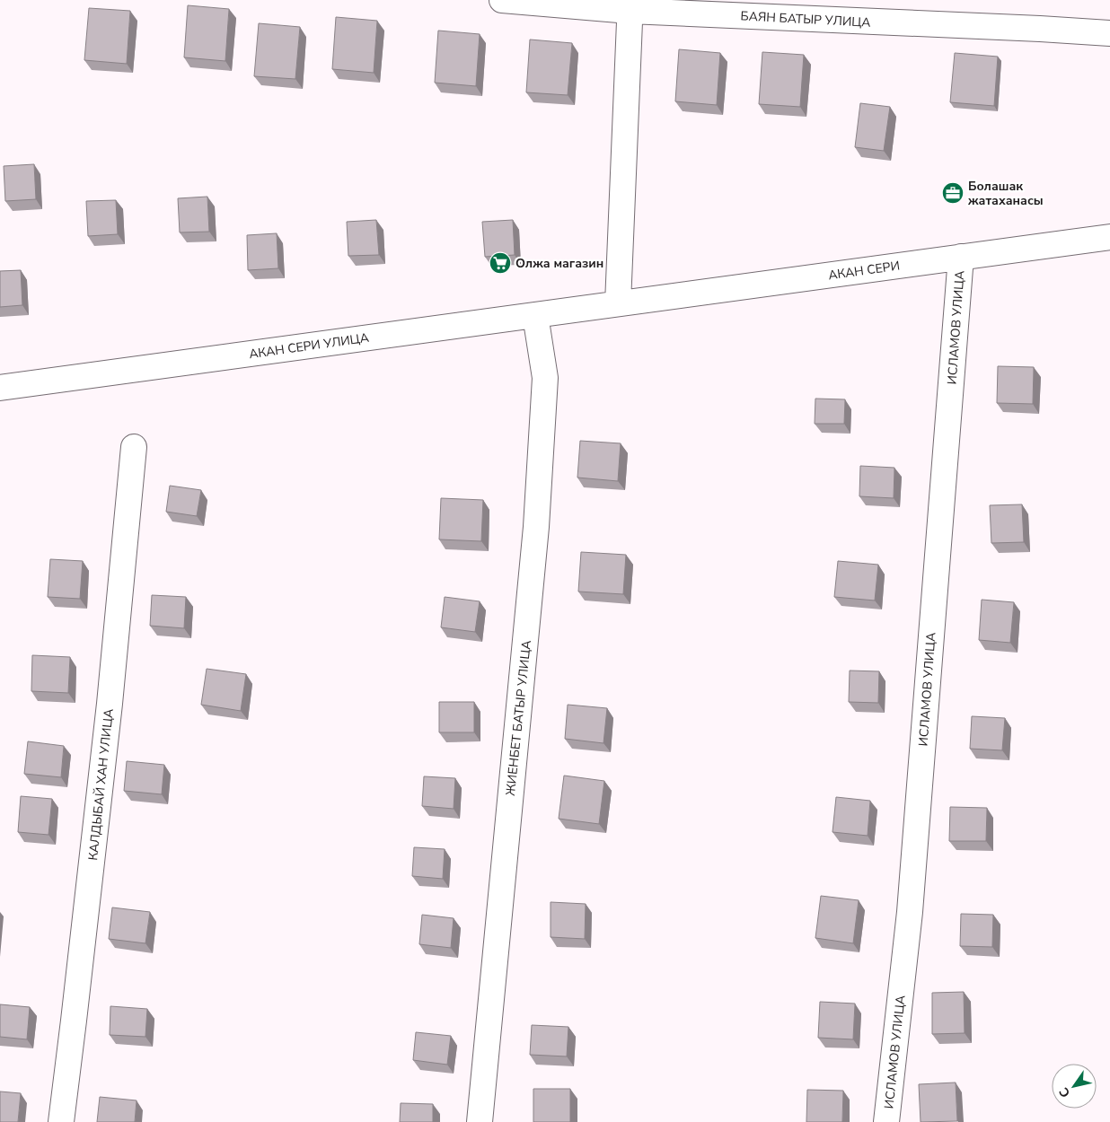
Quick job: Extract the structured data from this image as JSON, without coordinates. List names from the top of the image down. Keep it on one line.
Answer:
{"streets":{"street":["БАЯН БАТЫР УЛИЦА","АКАН СЕРИ","ИСЛАМОВ УЛИЦА","АКАН СЕРИ УЛИЦА","ЖИЕНБЕТ БАТЫР УЛИЦА","КАЛДЫБАЙ ХАН УЛИЦА"]},"crossings":[["АКАН СЕРИ","ИСЛАМОВ УЛИЦА"],["АКАН СЕРИ","АКАН СЕРИ УЛИЦА"],["АКАН СЕРИ УЛИЦА","ЖИЕНБЕТ БАТЫР УЛИЦА"]],"places":{"office":["Болашак жатаханасы"],"supermarket":["Олжа магазин"]},"north":"bottom left"}
